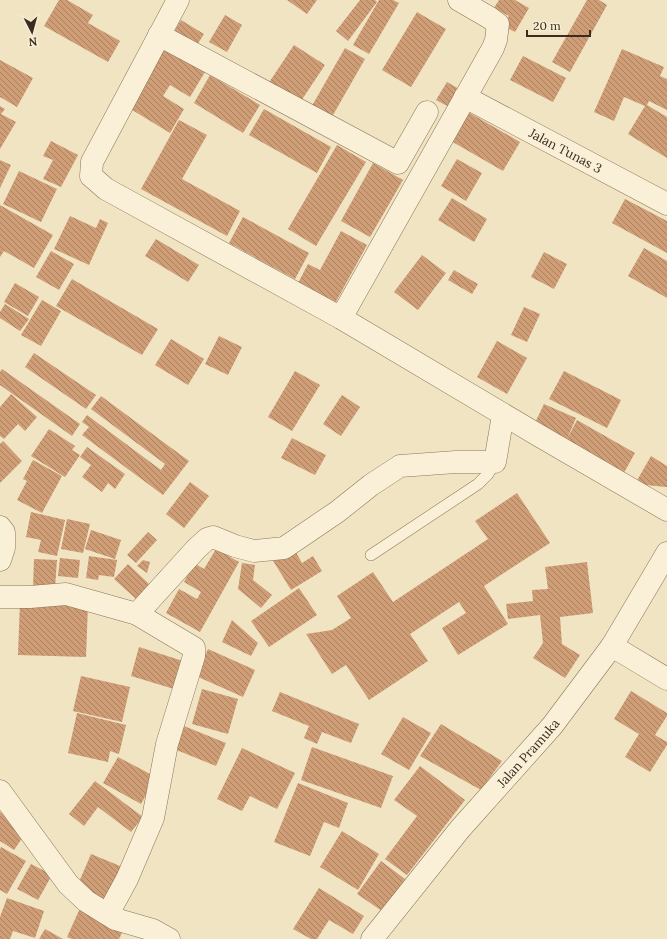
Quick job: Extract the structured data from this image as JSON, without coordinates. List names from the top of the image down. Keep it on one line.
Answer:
{"streets":{"street":["Jalan Tunas 3","Jalan Pramuka"]},"scale_bar":"20 m","north":"bottom"}
